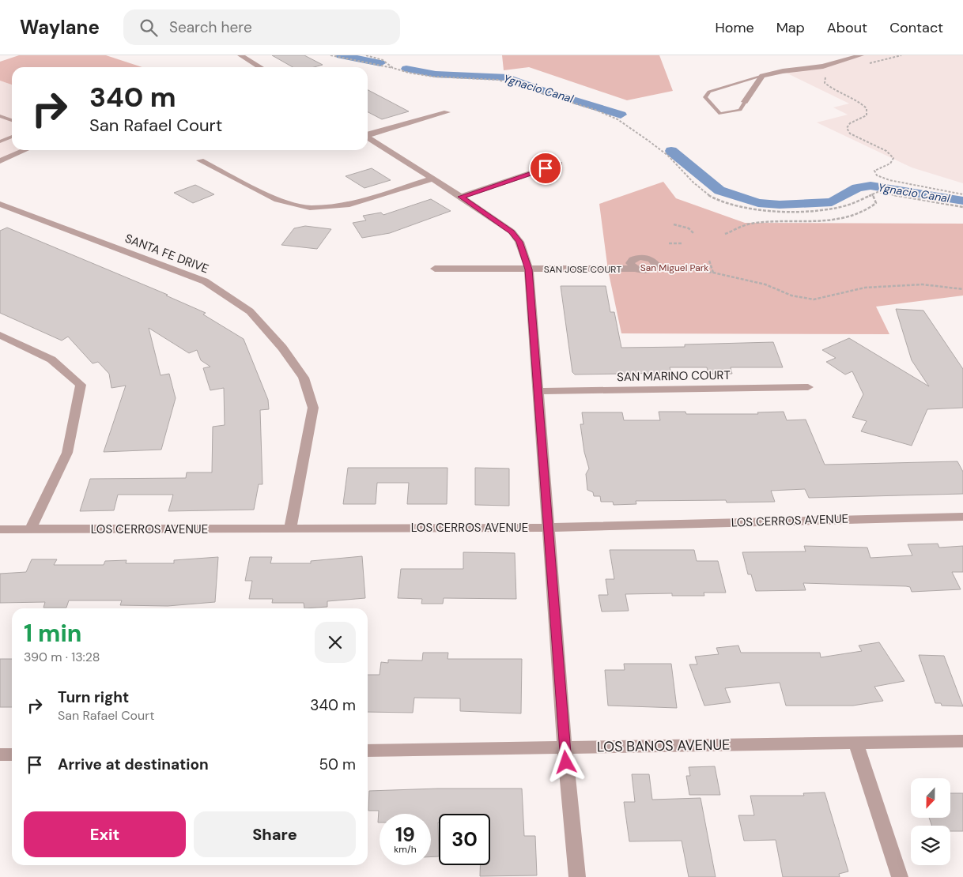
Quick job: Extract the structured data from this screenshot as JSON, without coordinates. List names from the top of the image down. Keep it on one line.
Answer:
{"streets":{"street":["SANTA FE DRIVE","SAN JOSE COURT","SAN MARINO COURT","LOS CERROS AVENUE","LOS BANOS AVENUE"]},"crossings":[["SANTA FE DRIVE","LOS CERROS AVENUE"]],"water":["Ygnacio Canal"],"parks":["San Miguel Park"],"north":"bottom","page":{"header":"Waylane","search":"Search here","nav":["Home","Map","About","Contact"],"turn":["340 m","San Rafael Court"],"heading":["1 min","390 m · 13:28"],"list":[{"name":"Turn right","note":"San Rafael Court","value":"340 m"},{"name":"Arrive at destination","value":"50 m"}],"buttons":["Exit","Share"],"speed":"19 km/h","limit":"30"}}
